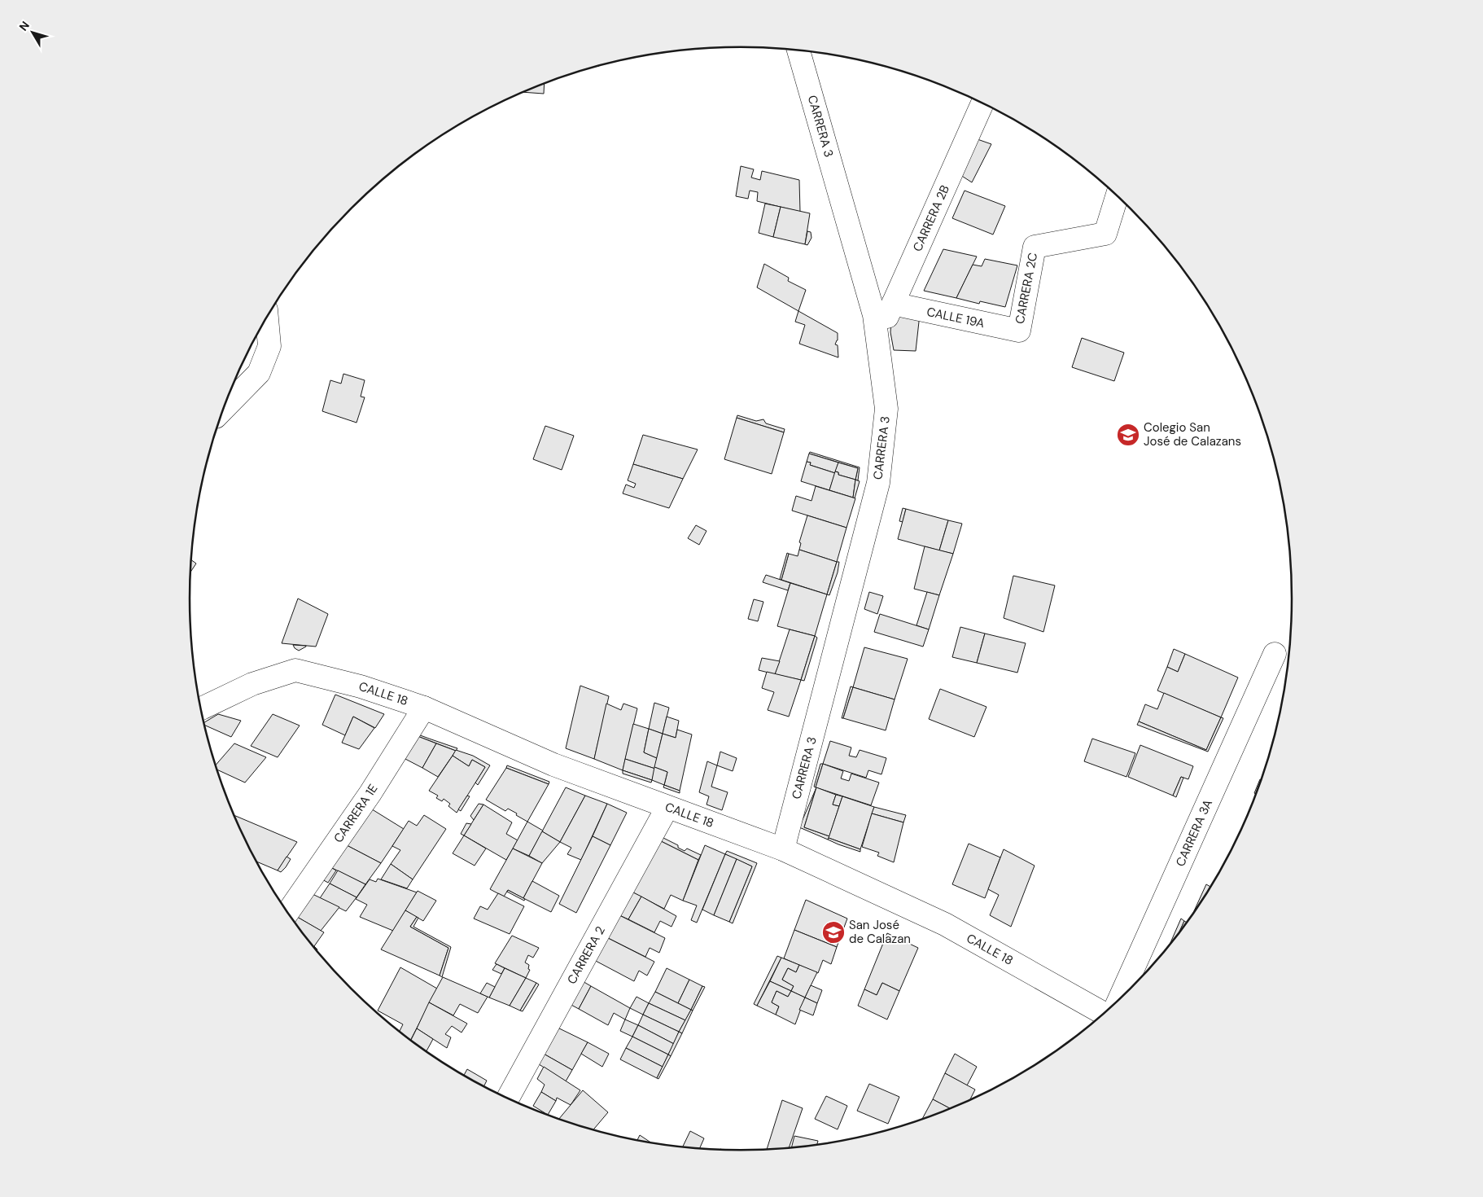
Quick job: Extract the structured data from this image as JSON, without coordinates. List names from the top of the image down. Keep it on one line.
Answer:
{"streets":{"street":["CARRERA 3","CARRERA 2B","CARRERA 2C","CALLE 19A","CALLE 18","CARRERA 1E","CARRERA 3A","CARRERA 2"]},"crossings":[["CARRERA 3","CARRERA 2B"],["CARRERA 3","CALLE 18"],["CARRERA 2B","CALLE 19A"],["CARRERA 2C","CALLE 19A"],["CALLE 18","CARRERA 1E"],["CALLE 18","CARRERA 2"]],"places":{"school or university":["Colegio San José de Calazans","San José de Calazan"]},"north":"top left"}
